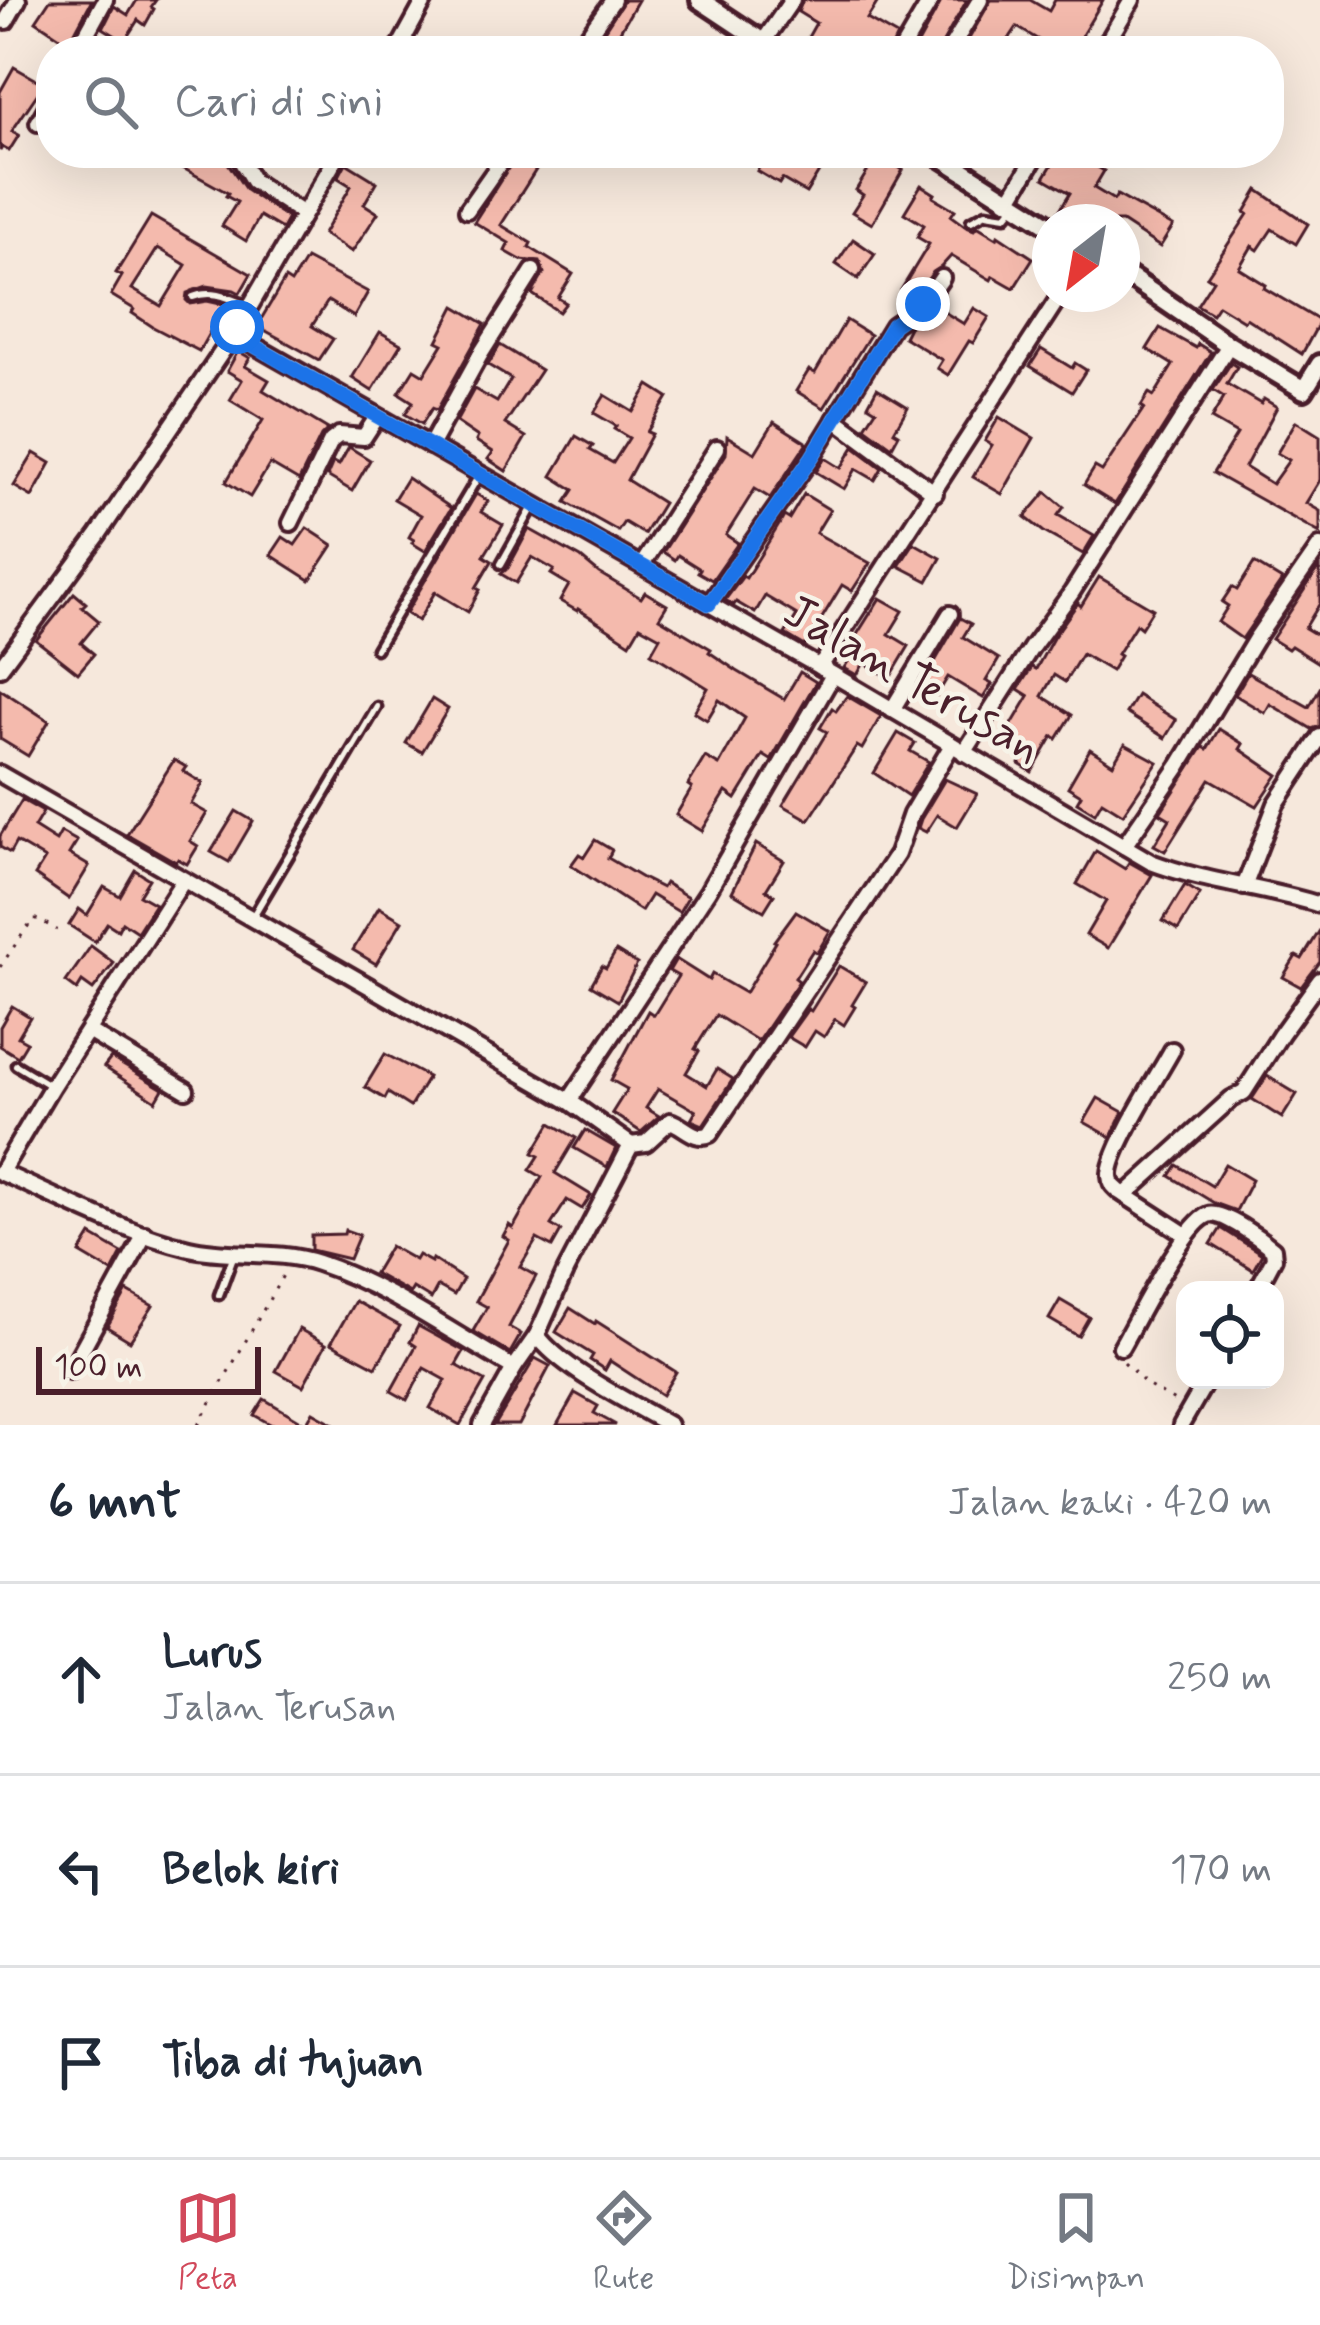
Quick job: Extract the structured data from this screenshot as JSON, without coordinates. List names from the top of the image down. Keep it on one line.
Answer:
{"streets":{"street":["Jalan Terusan"]},"scale_bar":"100 m","north":"bottom left","page":{"search":"Cari di sini","scale":"100 m","heading":["6 mnt","Jalan kaki · 420 m"],"list":[["Lurus","Jalan Terusan","250 m"],["Belok kiri","170 m"],"Tiba di tujuan"],"nav":["Peta","Rute","Disimpan"]}}
